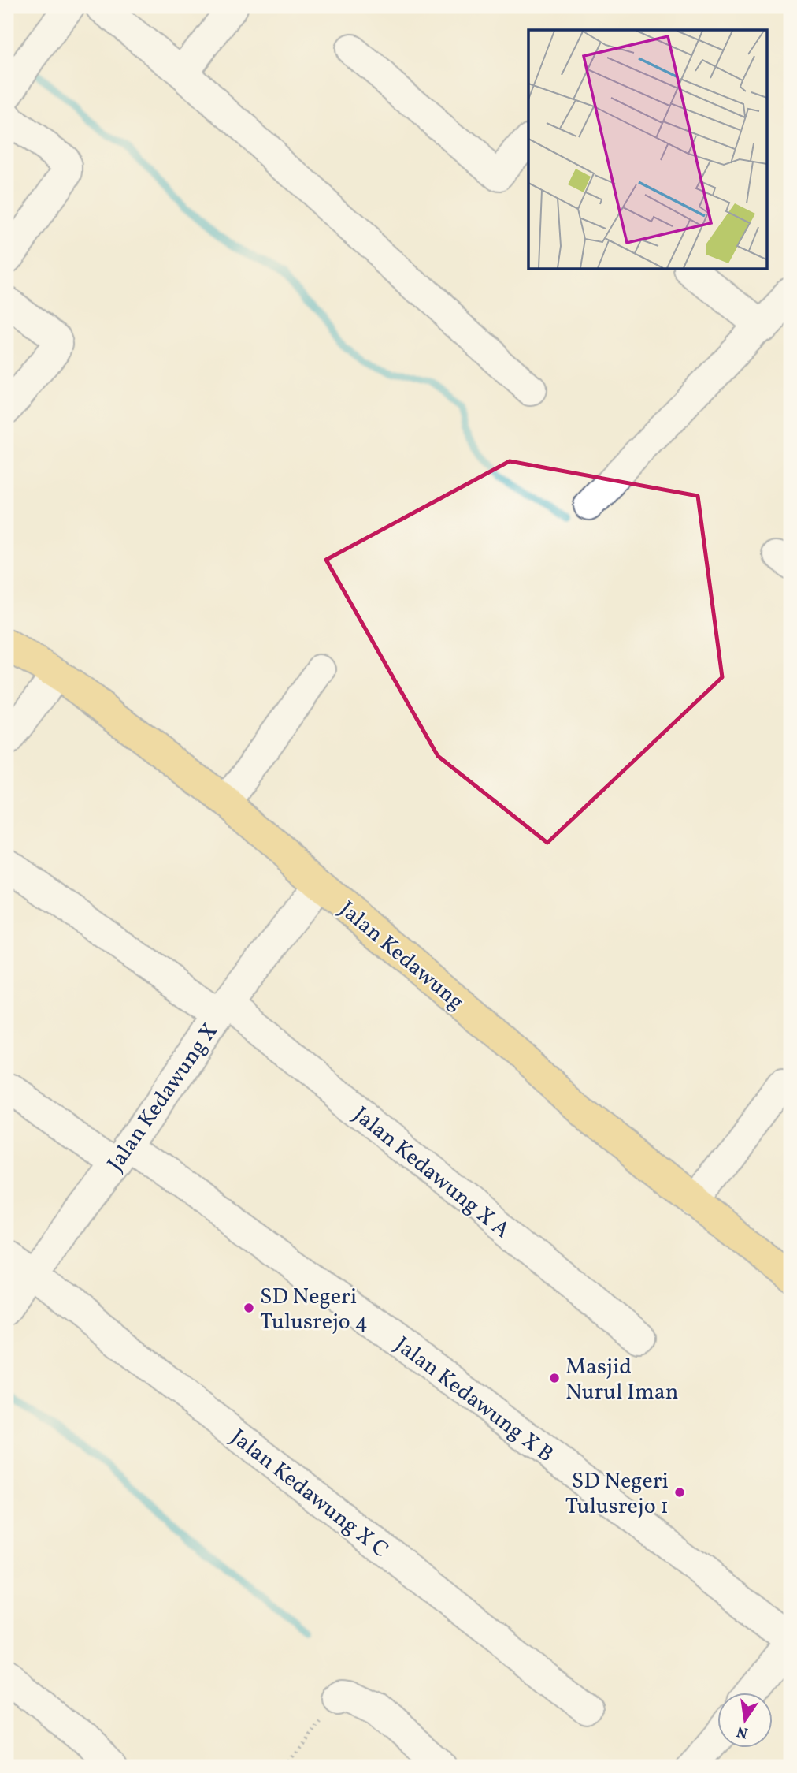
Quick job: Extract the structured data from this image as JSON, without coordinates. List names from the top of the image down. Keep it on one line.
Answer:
{"streets":{"main road":["Jalan Kedawung"],"street":["Jalan Kedawung X","Jalan Kedawung X A","Jalan Kedawung X B","Jalan Kedawung X C"]},"crossings":[["Jalan Kedawung","Jalan Kedawung X"],["Jalan Kedawung X","Jalan Kedawung X A"],["Jalan Kedawung X","Jalan Kedawung X B"],["Jalan Kedawung X","Jalan Kedawung X C"]],"places":["SD Negeri Tulusrejo 4","Masjid Nurul Iman","SD Negeri Tulusrejo 1"],"north":"bottom"}
